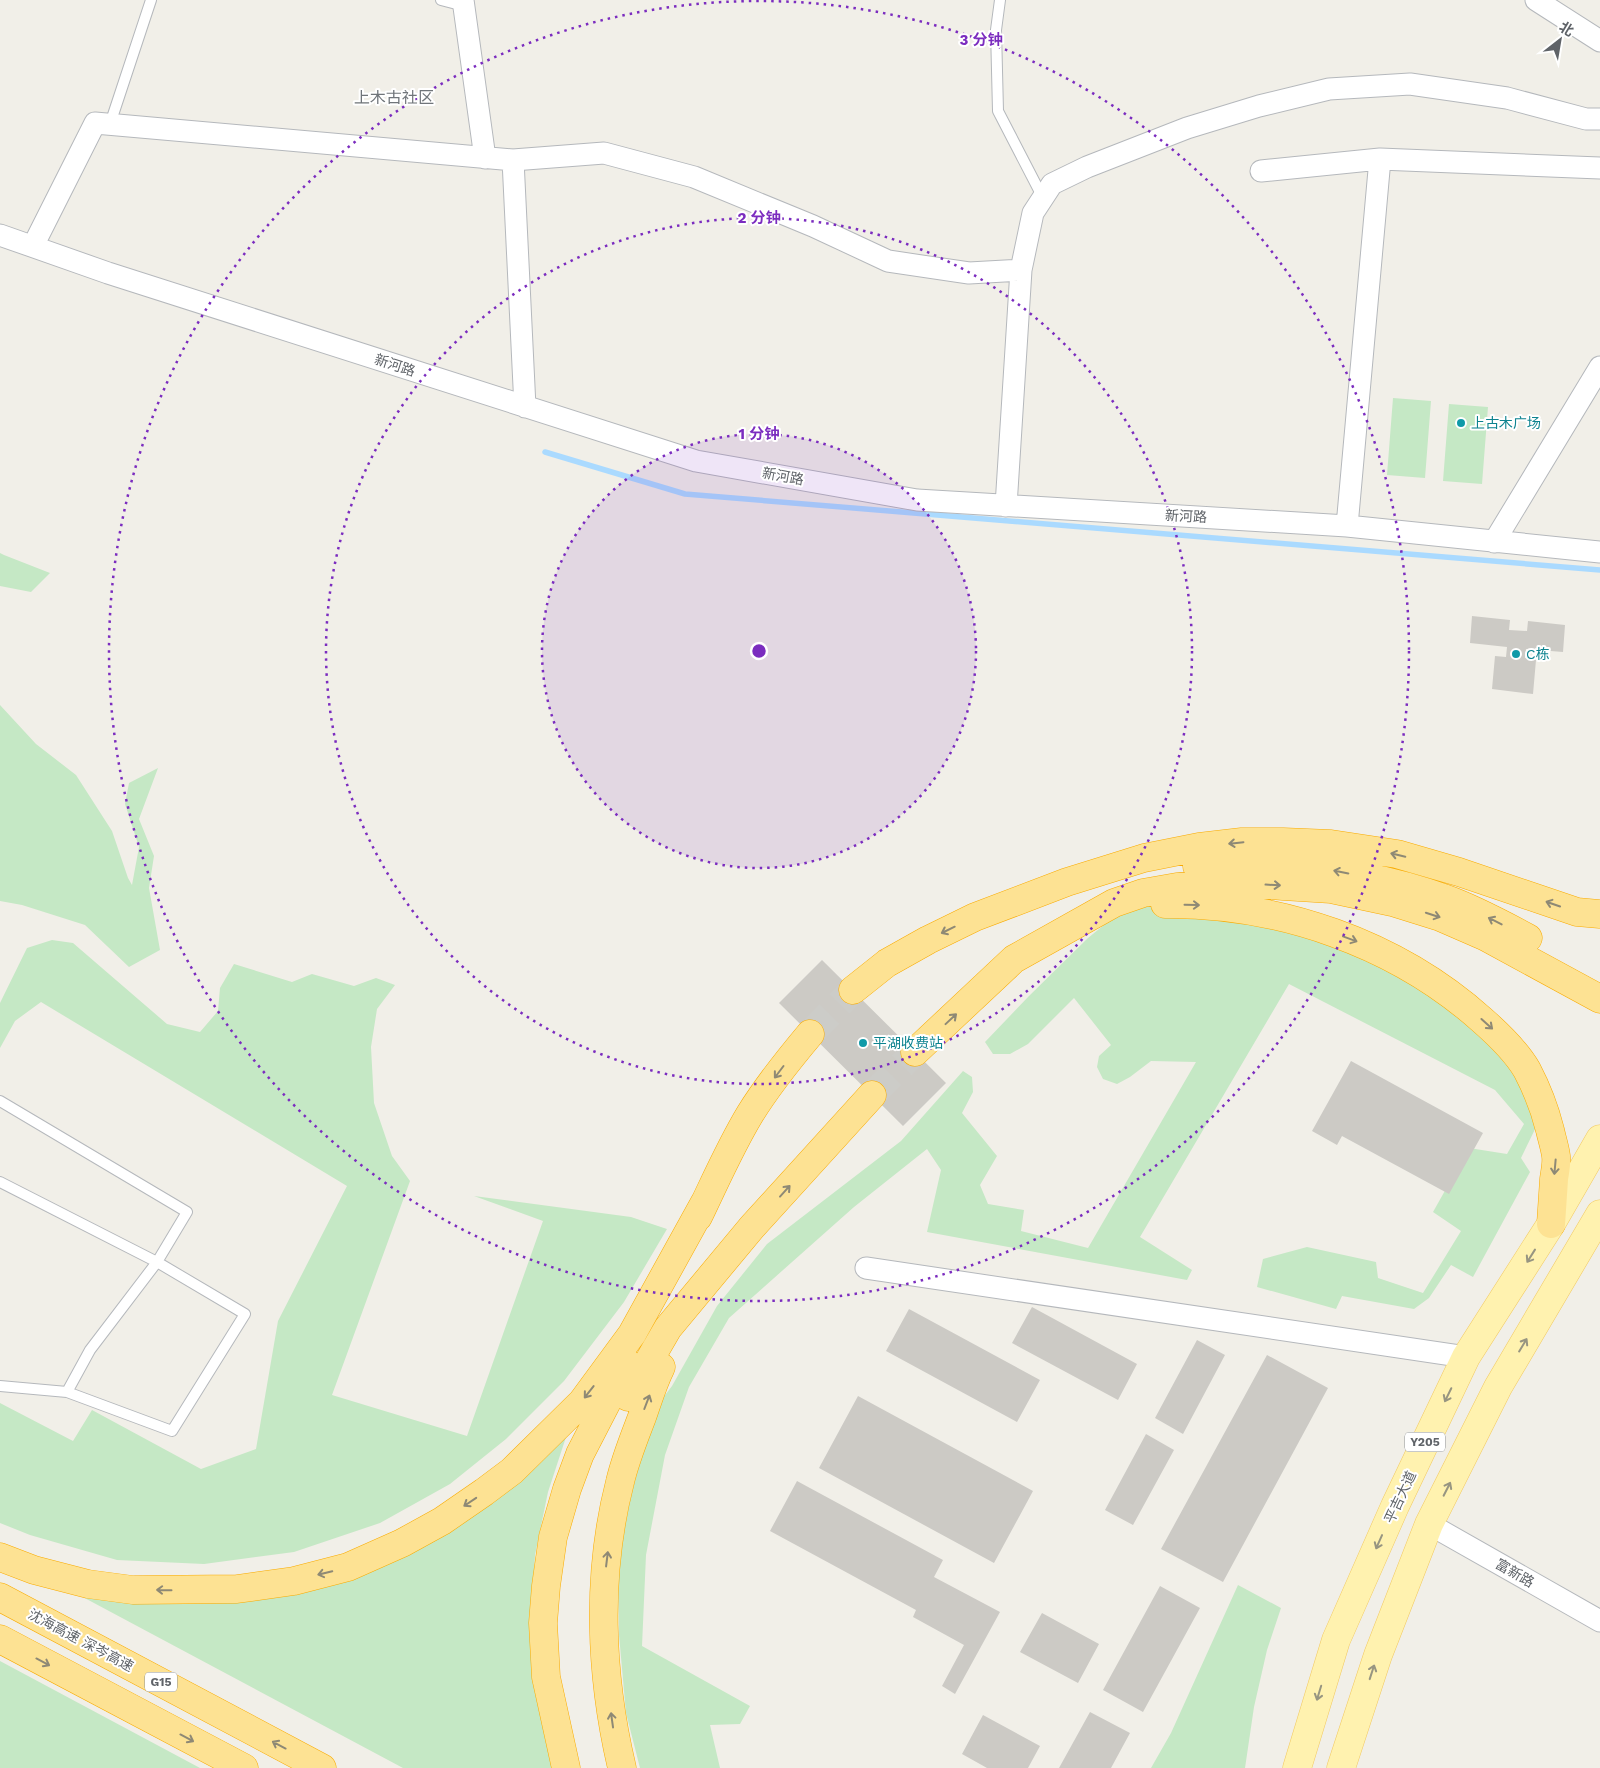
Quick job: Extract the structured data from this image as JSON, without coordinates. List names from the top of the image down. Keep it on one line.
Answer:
{"streets":{"highway":["沈海高速 深岑高速","G15"],"main road":["Y205","平吉大道"],"street":["新河路","富新路"]},"crossings":[["Y205","富新路"]],"districts":["上木古社区"],"places":["上古木广场","C栋","平湖收费站"],"north":"top right","rings":["3 分钟","2 分钟","1 分钟"]}
